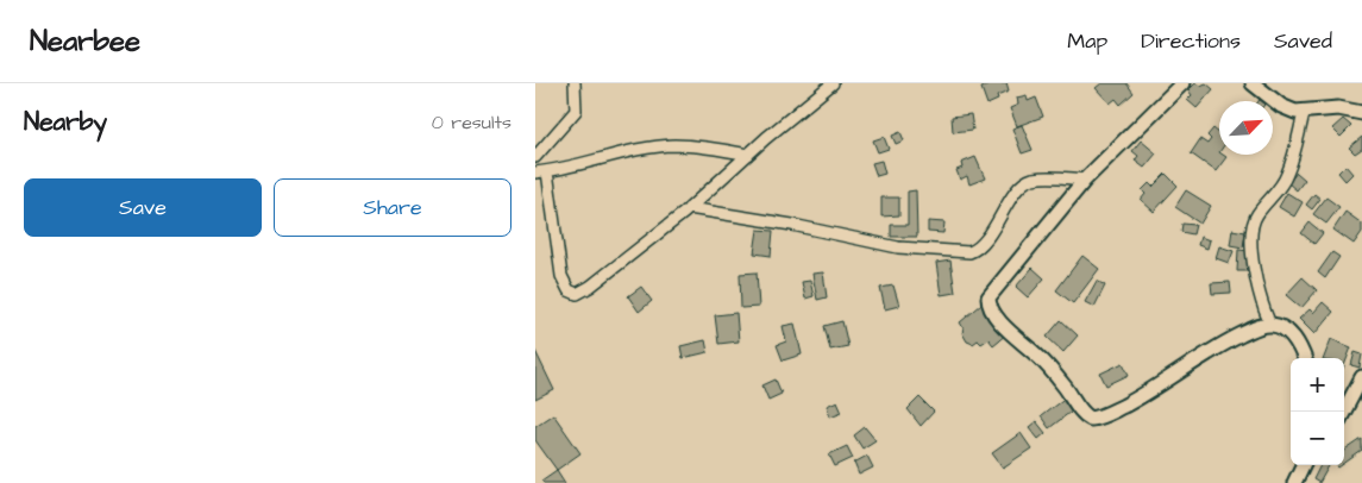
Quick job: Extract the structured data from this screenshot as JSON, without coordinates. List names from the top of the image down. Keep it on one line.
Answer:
{"north":"top right","page":{"header":"Nearbee","nav":["Map","Directions","Saved"],"heading":["Nearby","0 results"],"buttons":["Save","Share"],"map_buttons":["+","−"]}}
